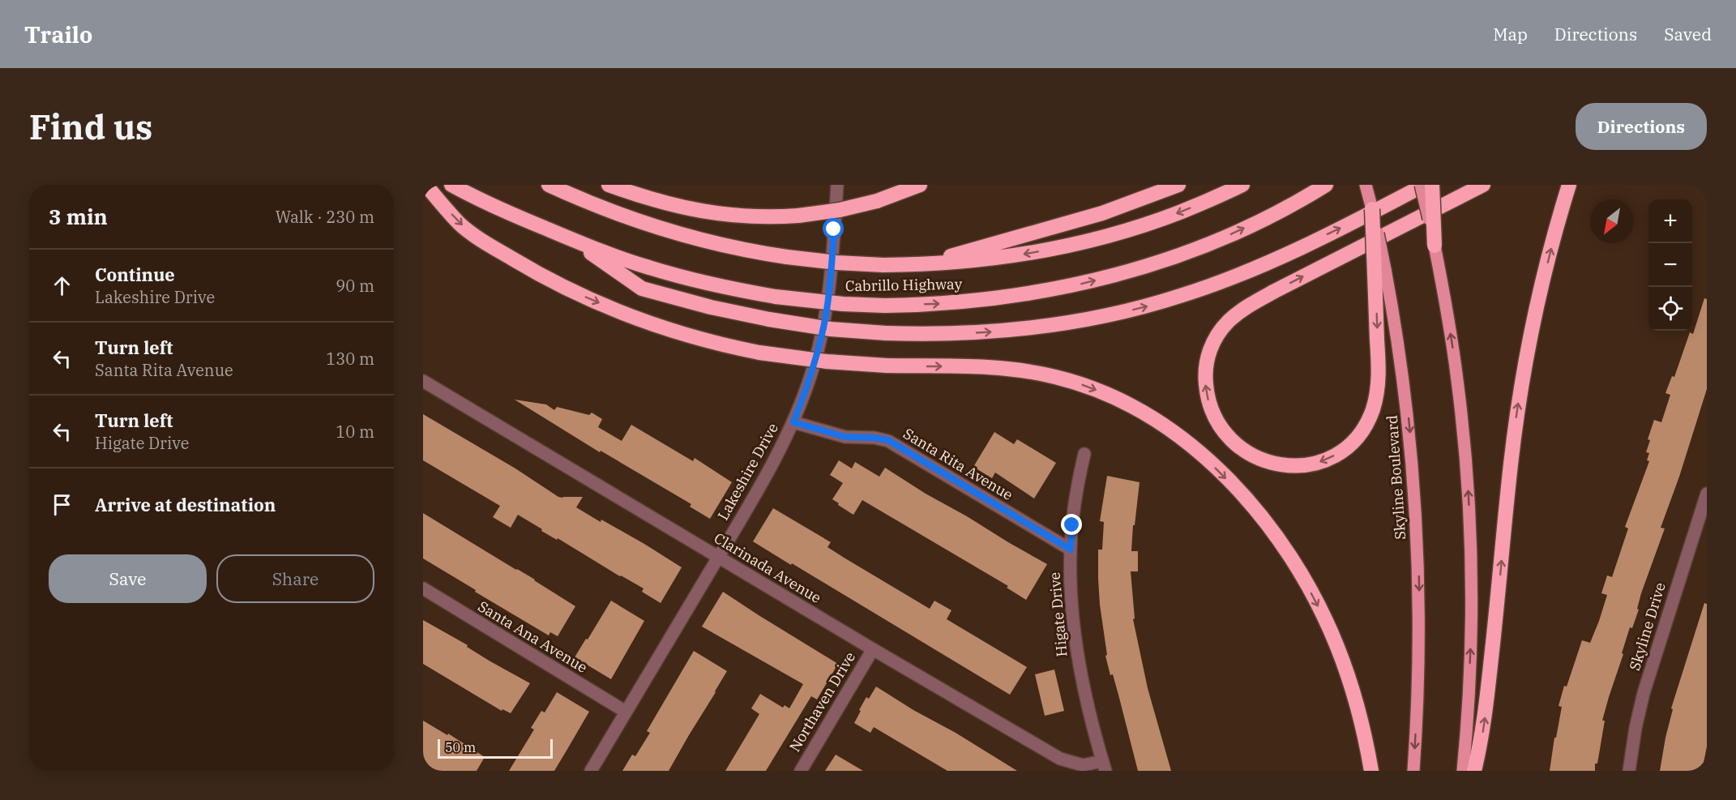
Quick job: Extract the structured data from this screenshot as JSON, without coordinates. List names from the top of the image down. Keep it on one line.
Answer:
{"streets":{"highway":["Cabrillo Highway"],"main road":["Skyline Boulevard"],"street":["Santa Rita Avenue","Lakeshire Drive","Clarinada Avenue","Higate Drive","Skyline Drive","Santa Ana Avenue","Northaven Drive"]},"crossings":[["Santa Rita Avenue","Lakeshire Drive"],["Santa Rita Avenue","Higate Drive"],["Lakeshire Drive","Clarinada Avenue"],["Lakeshire Drive","Santa Ana Avenue"],["Clarinada Avenue","Higate Drive"],["Clarinada Avenue","Northaven Drive"]],"scale_bar":"50 m","north":"bottom left","page":{"header":"Trailo","nav":["Map","Directions","Saved"],"buttons":["Directions",["Save","Share"]],"title":"Find us","heading":["3 min","Walk · 230 m"],"map_buttons":["+","−"],"list":[["Continue","Lakeshire Drive","90 m"],["Turn left","Santa Rita Avenue","130 m"],["Turn left","Higate Drive","10 m"],"Arrive at destination"],"scale":"50 m"}}
